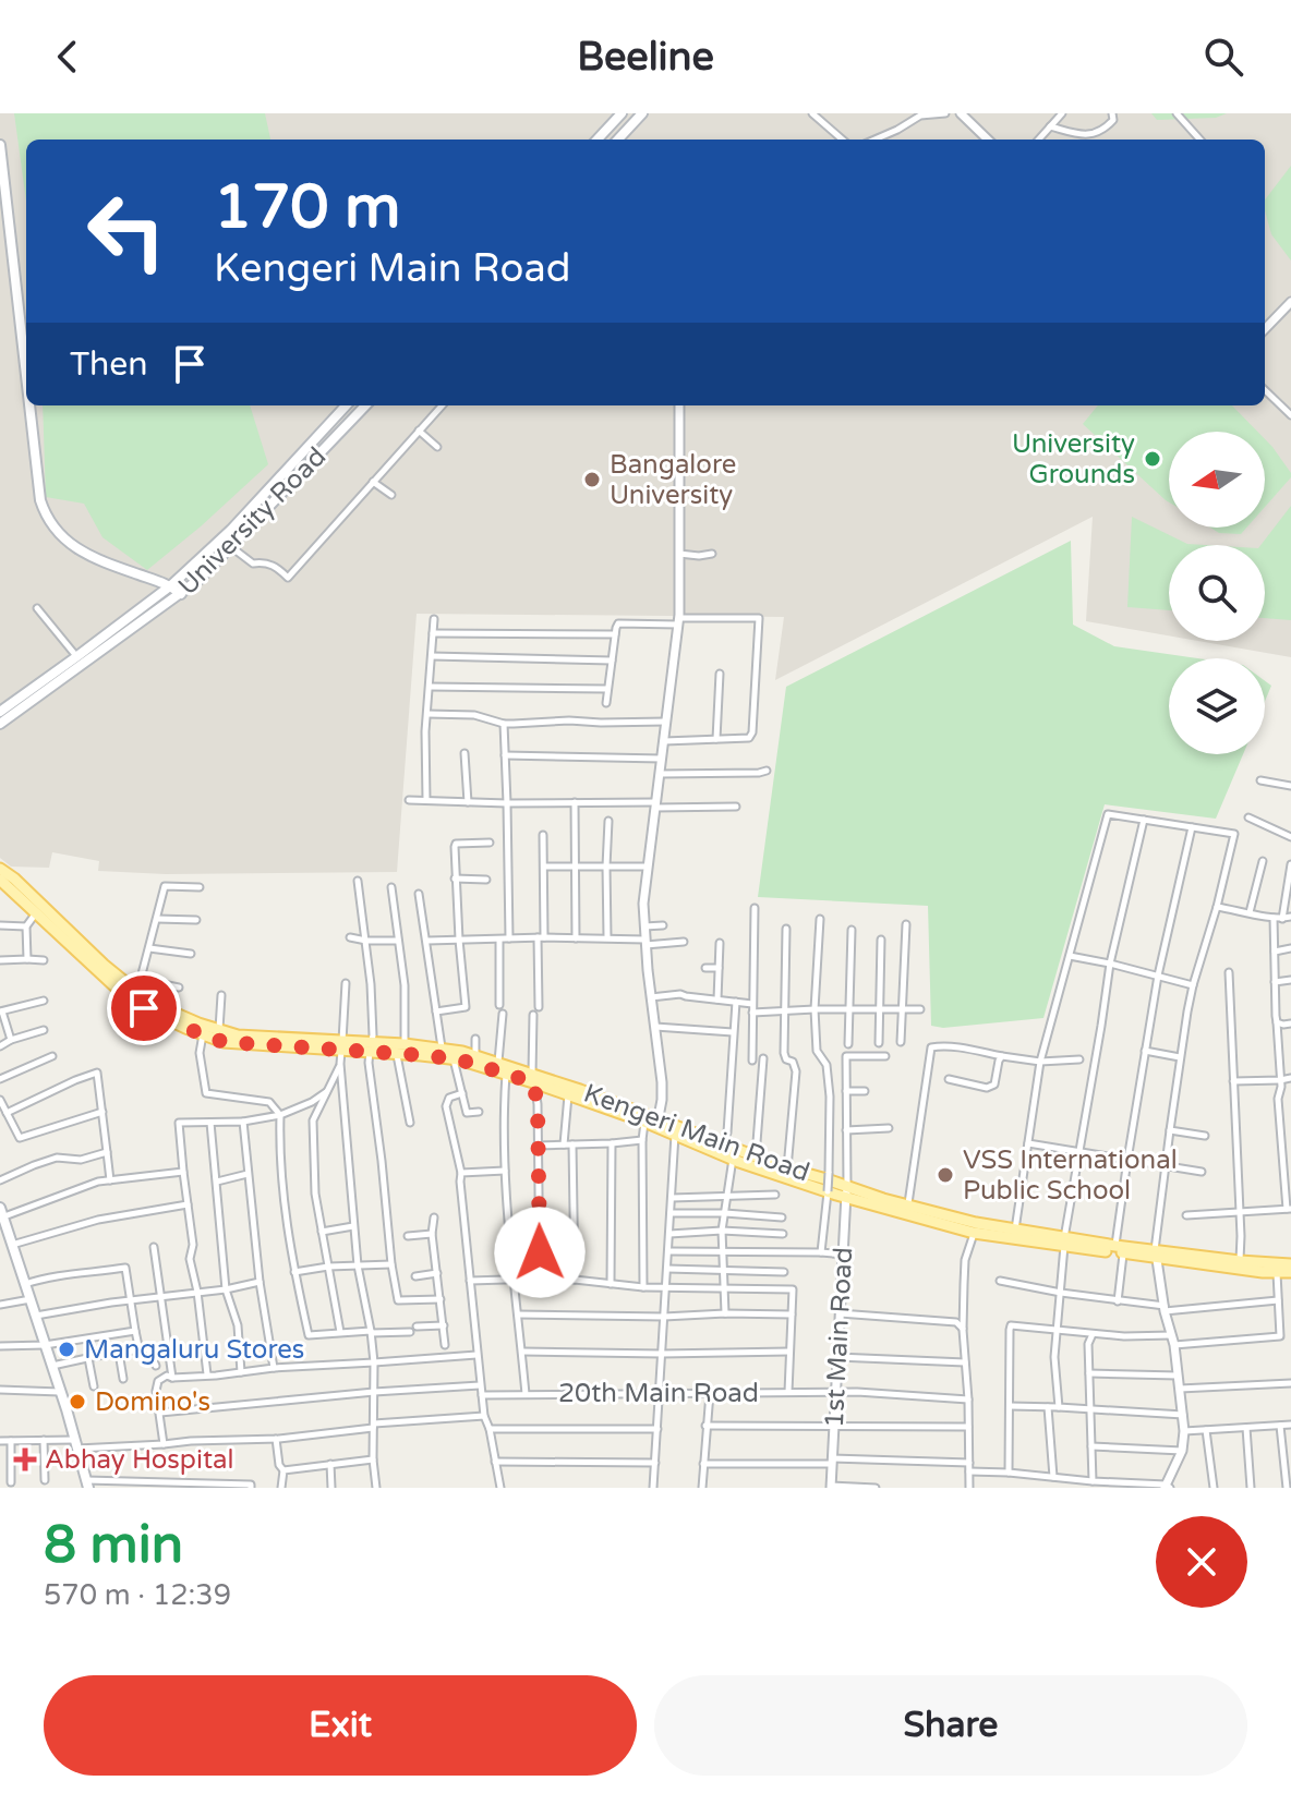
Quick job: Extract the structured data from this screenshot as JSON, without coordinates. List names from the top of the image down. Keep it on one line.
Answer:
{"streets":{"main road":["University Road","Kengeri Main Road"],"street":["1st Main Road","20th Main Road"]},"crossings":[["Kengeri Main Road","1st Main Road"],["1st Main Road","20th Main Road"]],"places":{"other":["University Grounds","Bangalore University","VSS International Public School","Mangaluru Stores","Domino's"],"health":["Abhay Hospital"]},"north":"left","page":{"header":"Beeline","turn":["170 m","Kengeri Main Road"],"then":"Then","heading":["8 min","570 m · 12:39"],"buttons":["Exit","Share"]}}
